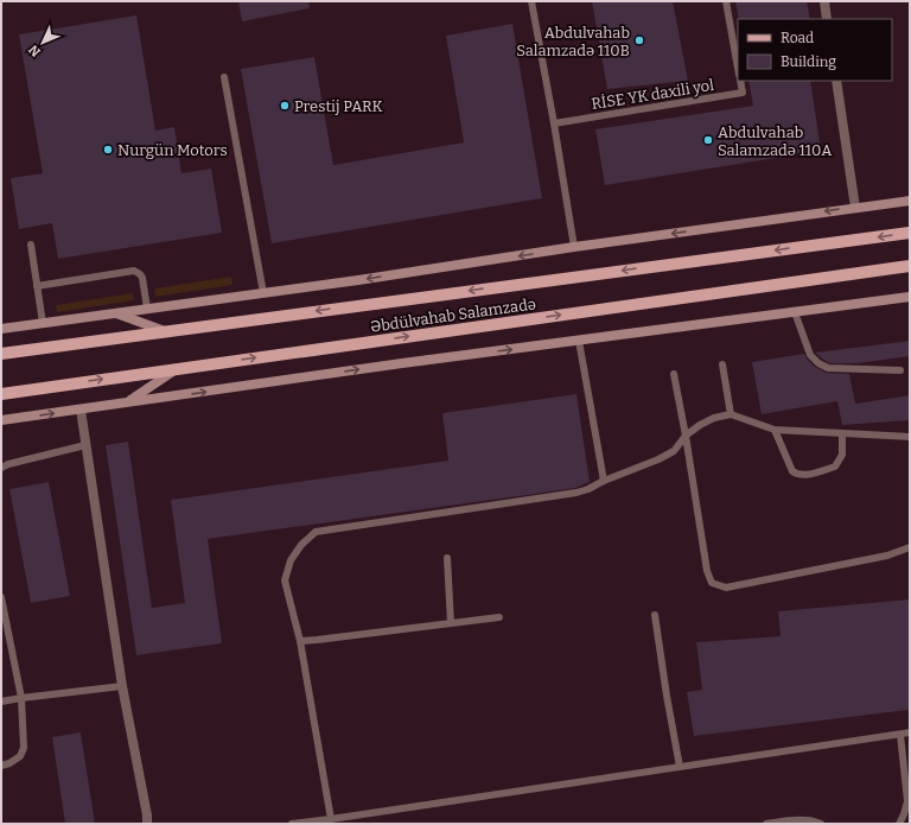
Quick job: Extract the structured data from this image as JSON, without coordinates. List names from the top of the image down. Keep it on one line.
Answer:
{"streets":{"main road":["Əbdülvahab Salamzadə"],"lane":["RİSE YK daxili yol"]},"places":["Abdulvahab Salamzadə 110B","Prestij PARK","Abdulvahab Salamzadə 110A","Nurgün Motors"],"legend":["Road","Building"],"north":"bottom left"}
